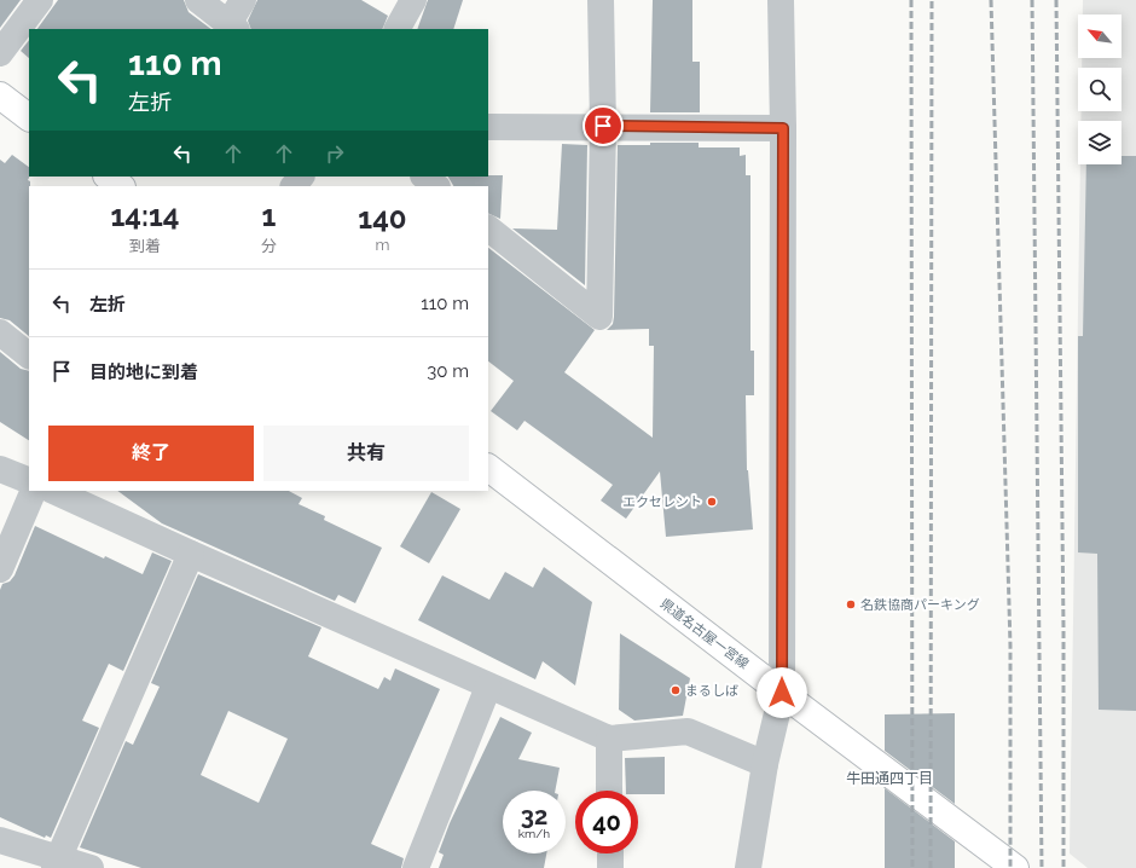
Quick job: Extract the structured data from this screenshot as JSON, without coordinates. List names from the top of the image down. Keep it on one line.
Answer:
{"streets":{"main road":["県道名古屋一宮線"]},"districts":["牛田通四丁目"],"places":["エクセレント","名鉄協商パーキング","まるしば"],"north":"top left","page":{"turn":["110 m","左折"],"eta":["14:14","到着","1","分","140","m"],"list":[{"name":"左折","value":"110 m"},{"name":"目的地に到着","value":"30 m"}],"buttons":["終了","共有"],"speed":"32 km/h","limit":"40"}}
